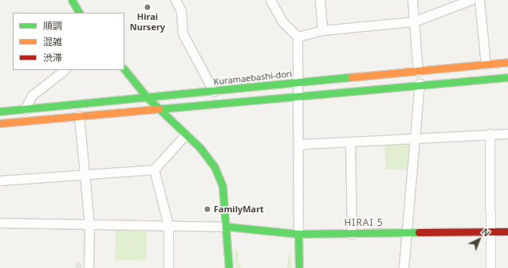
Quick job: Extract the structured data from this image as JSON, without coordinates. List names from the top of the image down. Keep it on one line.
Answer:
{"streets":{"main road":["Kuramaebashi-dori"]},"districts":["HIRAI 5"],"places":["Hirai Nursery","FamilyMart"],"legend":["順調","混雑","渋滞"],"north":"top right"}
